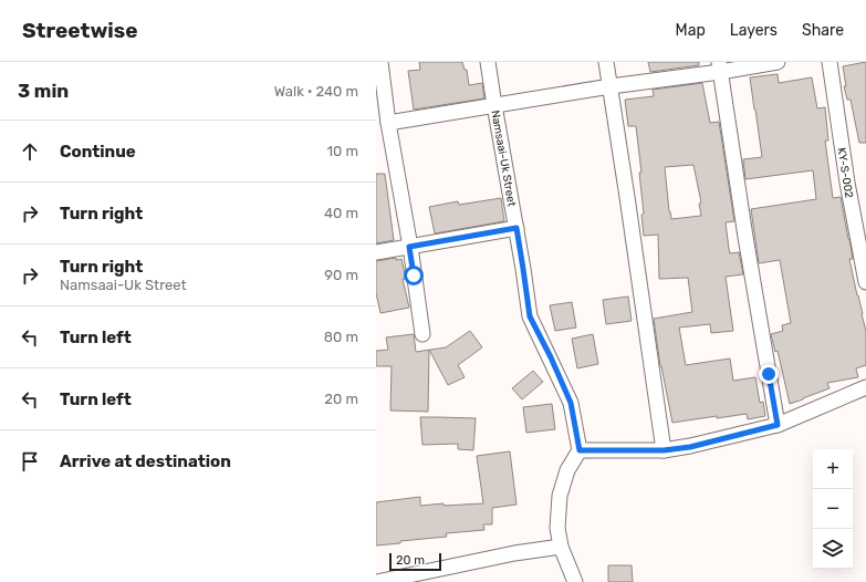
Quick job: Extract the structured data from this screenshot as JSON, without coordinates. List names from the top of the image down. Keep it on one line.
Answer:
{"streets":{"street":["Namsaai-Uk Street","KY-S-002"]},"scale_bar":"20 m","page":{"header":"Streetwise","nav":["Map","Layers","Share"],"heading":["3 min","Walk · 240 m"],"list":[["Continue","10 m"],["Turn right","40 m"],["Turn right","Namsaai-Uk Street","90 m"],["Turn left","80 m"],["Turn left","20 m"],"Arrive at destination"],"map_buttons":["+","−"],"scale":"20 m"}}
